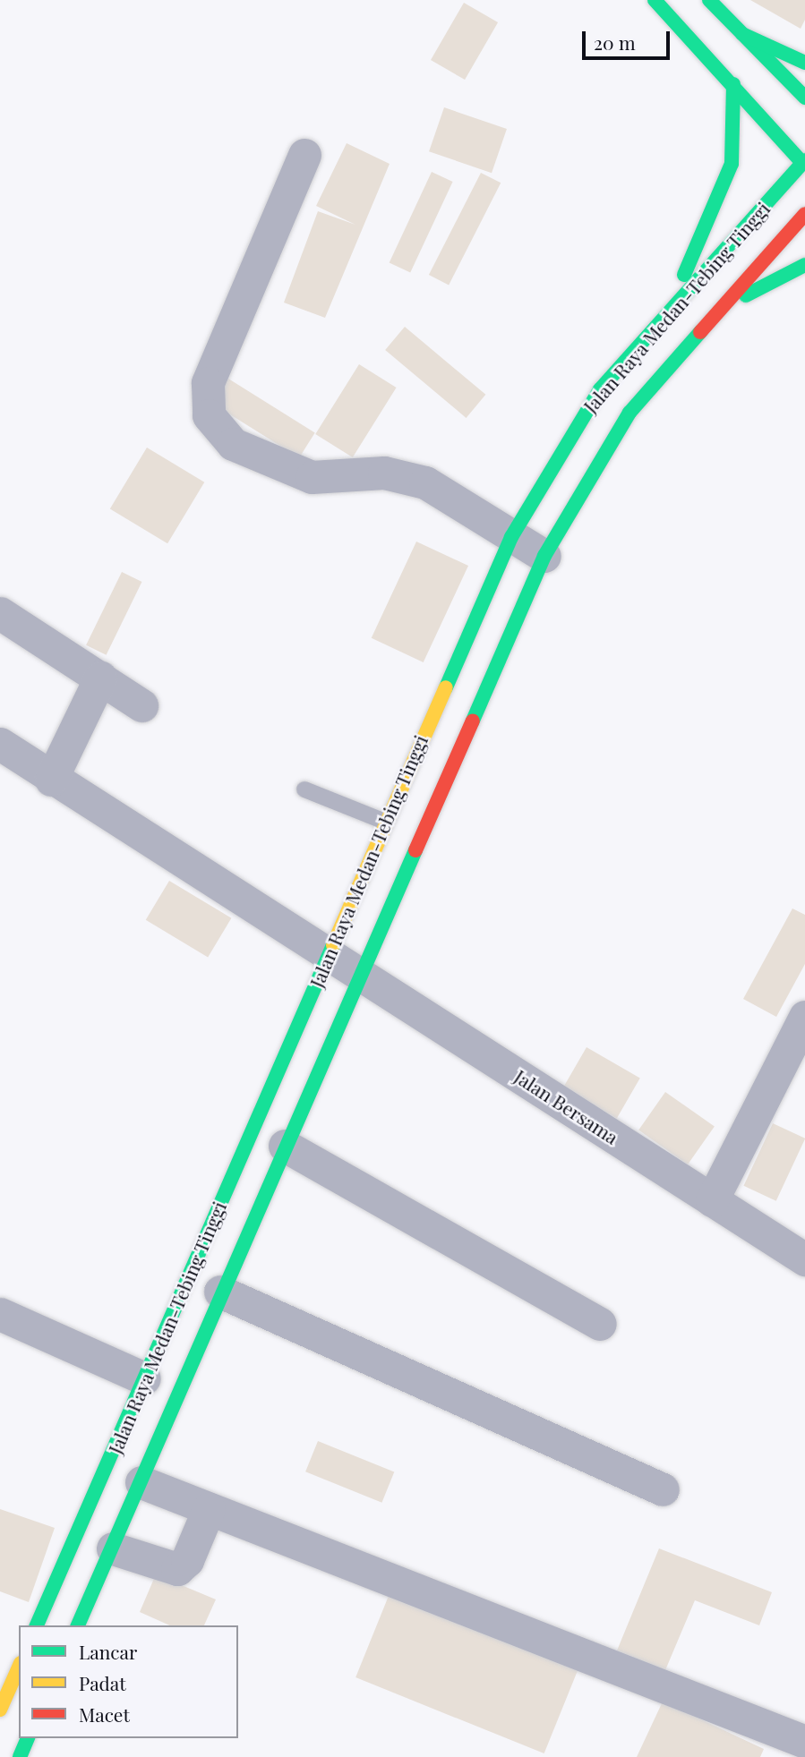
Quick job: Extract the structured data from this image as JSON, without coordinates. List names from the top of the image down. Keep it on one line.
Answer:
{"streets":{"main road":["Jalan Raya Medan-Tebing Tinggi"],"street":["Jalan Bersama"]},"crossings":[["Jalan Raya Medan-Tebing Tinggi","Jalan Bersama"]],"legend":["Lancar","Padat","Macet"],"scale_bar":"20 m"}
